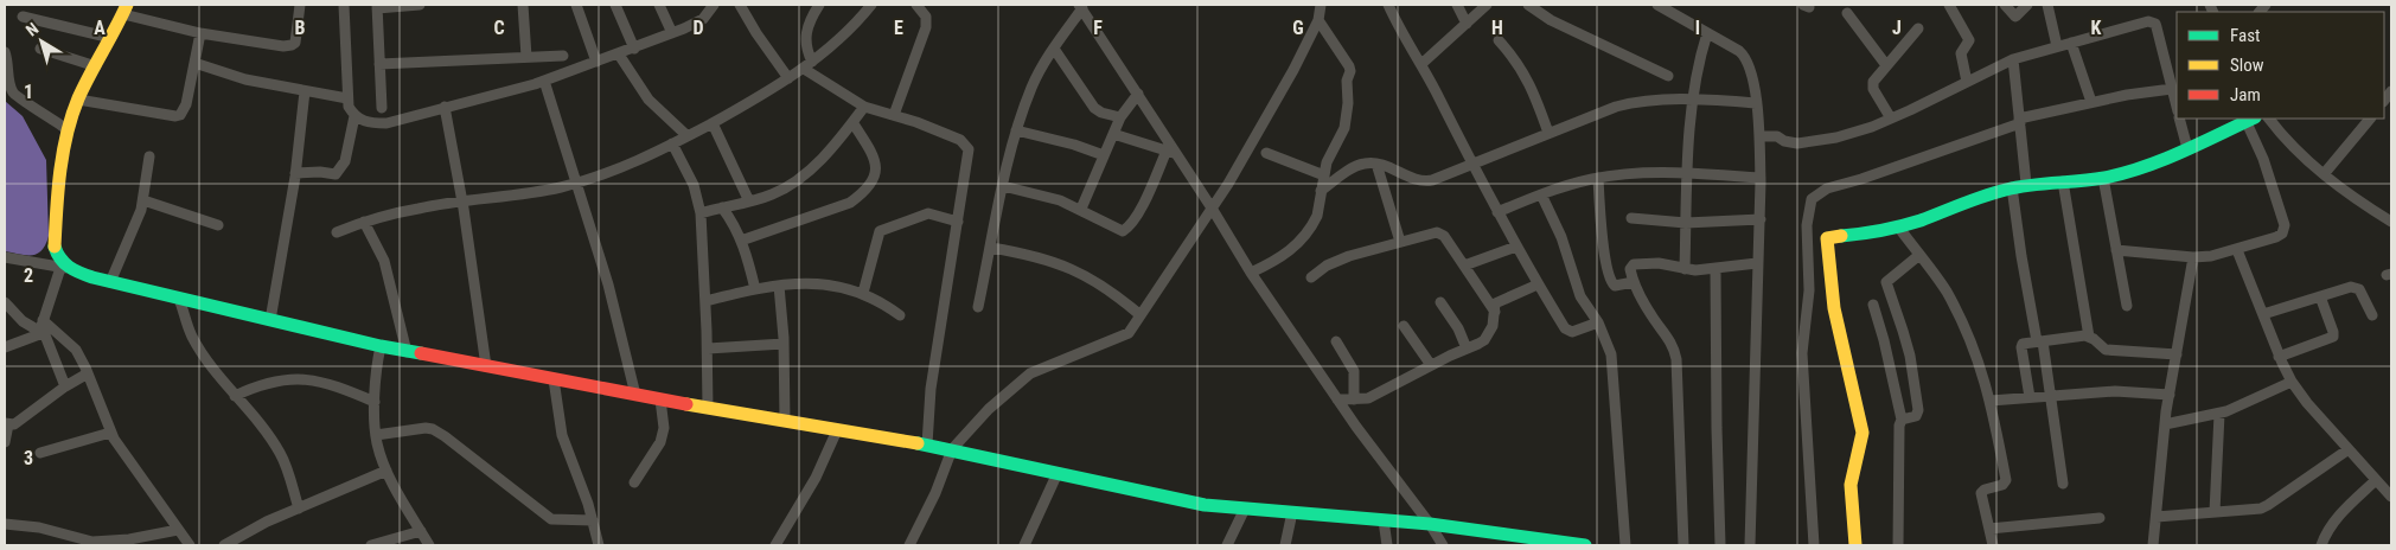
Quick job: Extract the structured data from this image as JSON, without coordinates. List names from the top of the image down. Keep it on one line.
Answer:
{"legend":["Fast","Slow","Jam"],"north":"top left","grid":{"columns":["A","B","C","D","E","F","G","H","I","J","K"],"rows":["1","2","3"]}}
